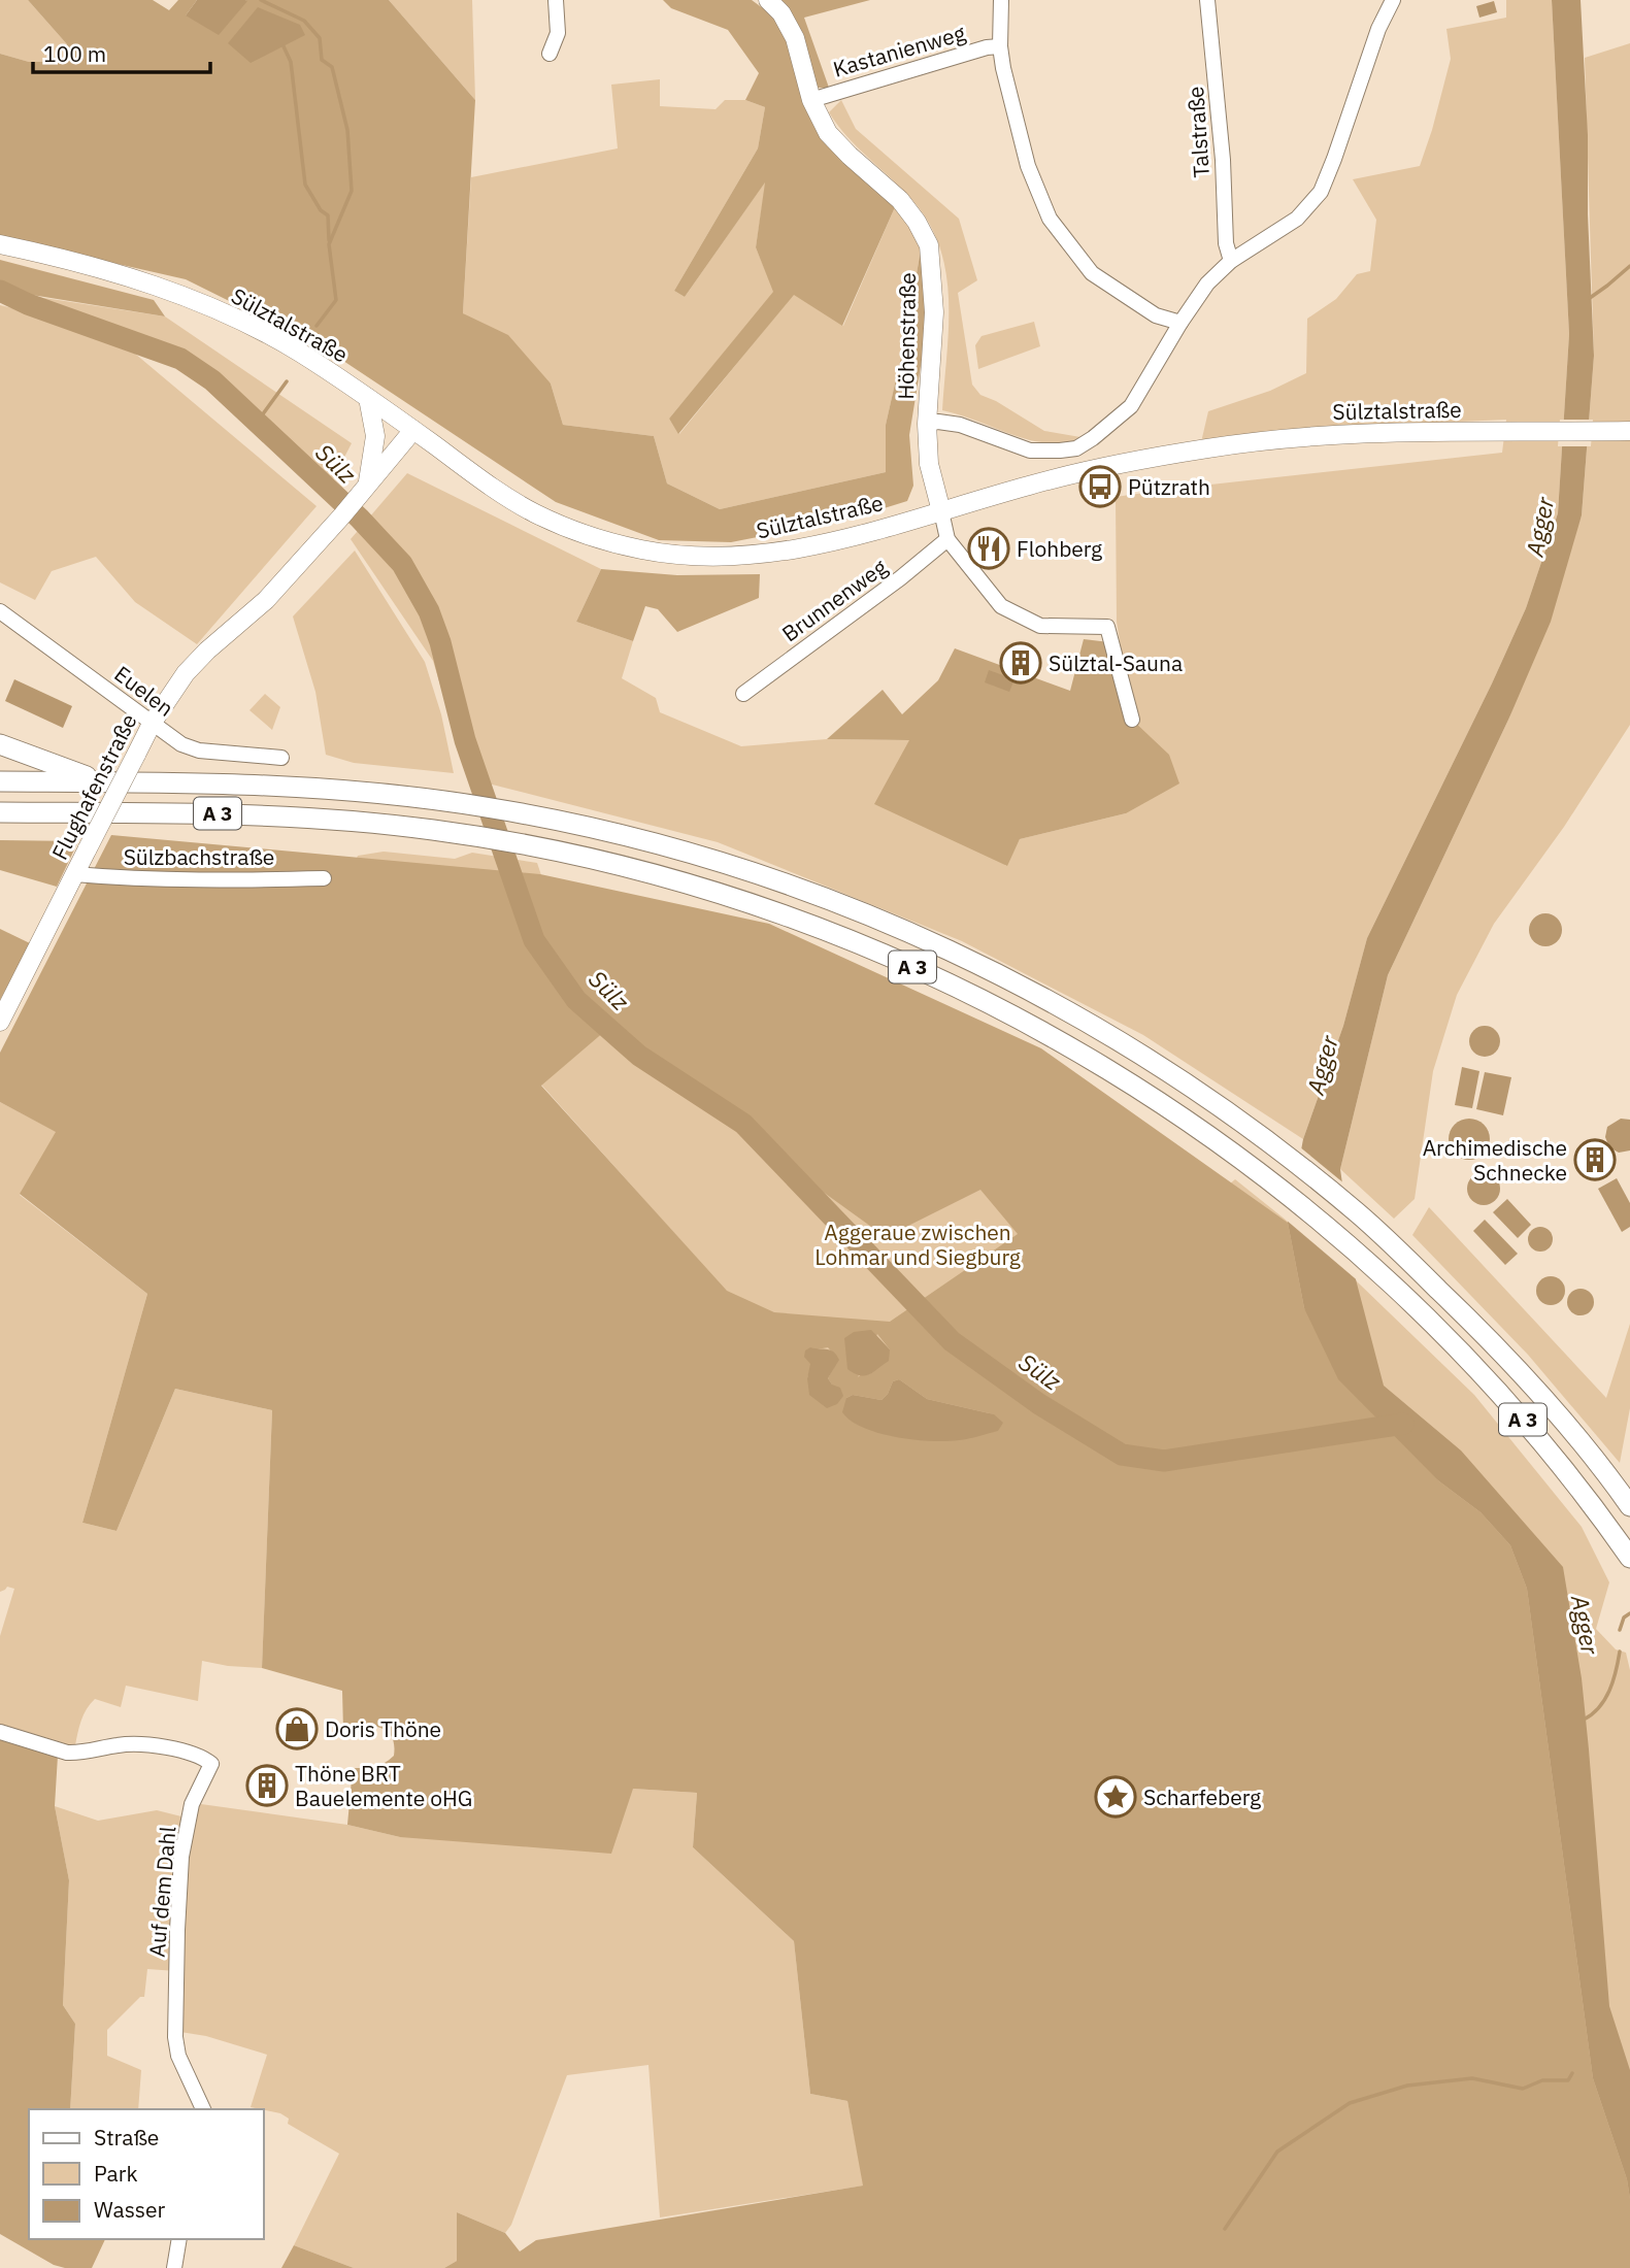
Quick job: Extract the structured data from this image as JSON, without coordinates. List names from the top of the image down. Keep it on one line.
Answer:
{"streets":{"highway":["A 3"],"main road":["Sülztalstraße","Höhenstraße","Flughafenstraße"],"street":["Kastanienweg","Talstraße","Brunnenweg","Euelen","Sülzbachstraße","Auf dem Dahl"]},"crossings":[["Kastanienweg","Höhenstraße"],["Sülztalstraße","Höhenstraße"],["Euelen","Flughafenstraße"],["Flughafenstraße","Sülzbachstraße"]],"water":["Sülz","Agger"],"parks":["Aggeraue zwischen Lohmar und Siegburg"],"places":{"bus stop":["Pützrath"],"restaurant":["Flohberg"],"building":["Sülztal-Sauna","Archimedische Schnecke","Thöne BRT Bauelemente oHG"],"shop":["Doris Thöne"],"place":["Scharfeberg"]},"legend":["Straße","Park","Wasser"],"scale_bar":"100 m"}
